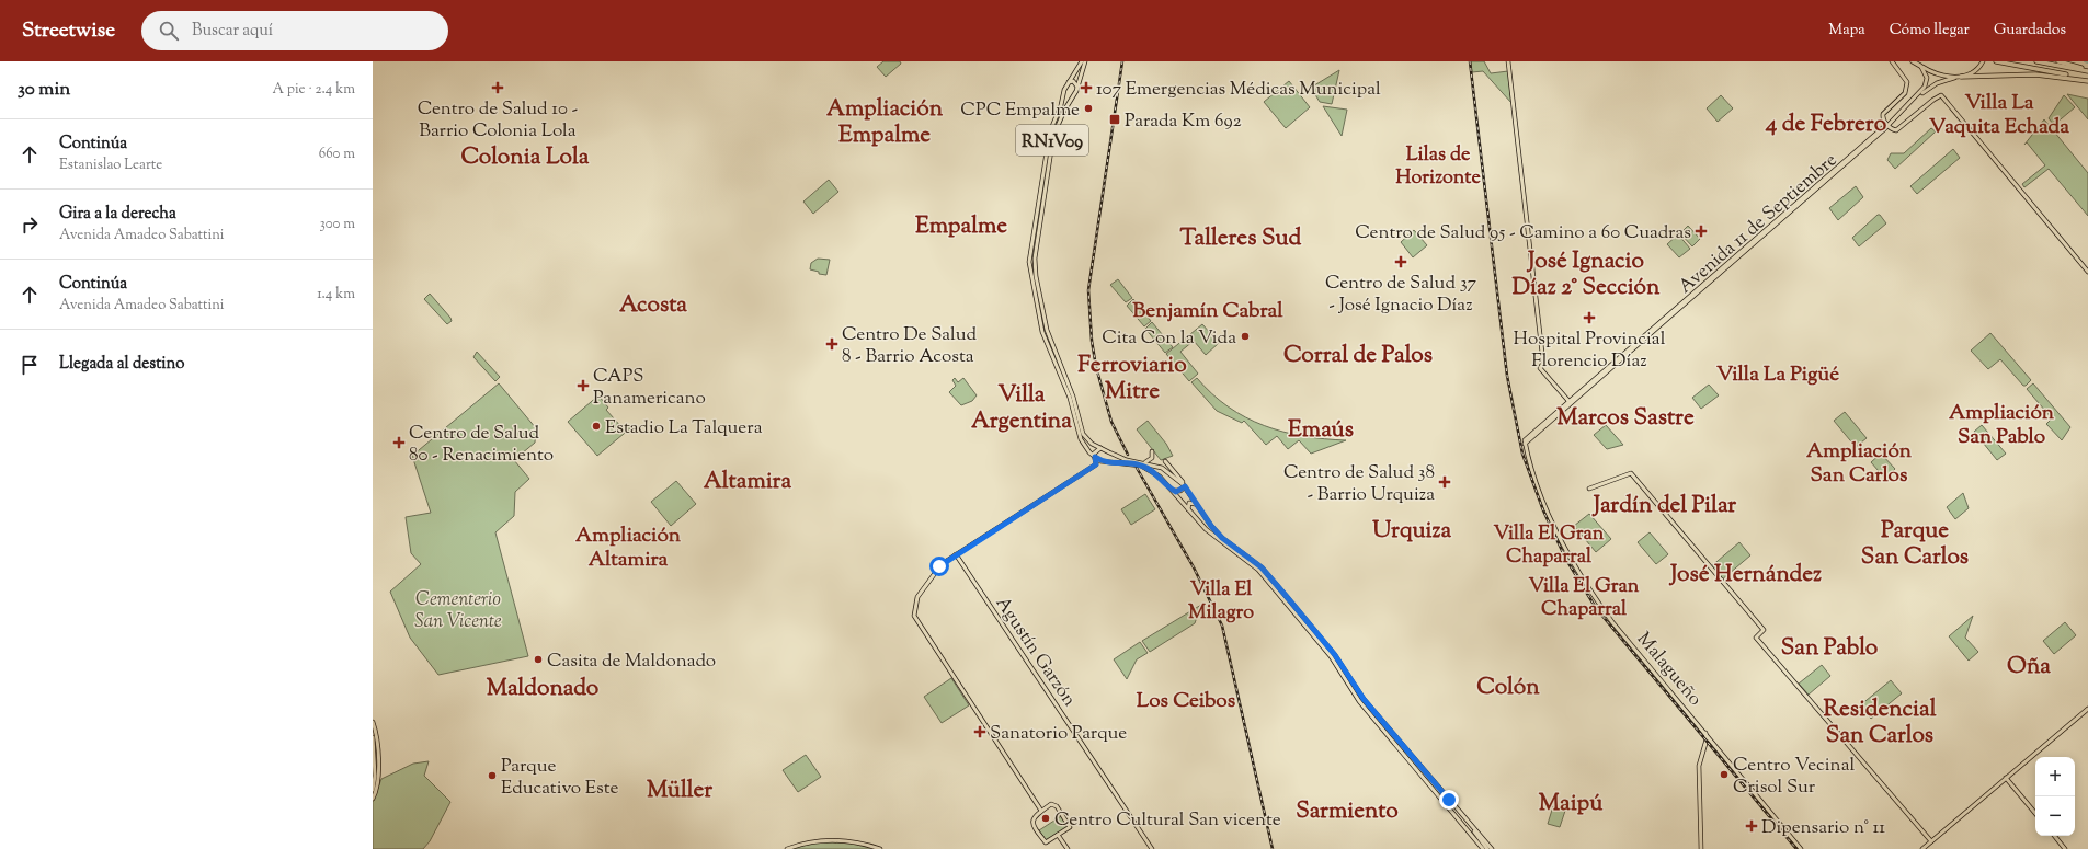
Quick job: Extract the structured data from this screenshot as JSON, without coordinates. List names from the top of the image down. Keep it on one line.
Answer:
{"streets":{"main road":["RN1V09","Avenida 11 de Septiembre","Agustín Garzón","Malagueño"]},"crossings":[["Avenida 11 de Septiembre","Malagueño"]],"districts":["Villa La Vaquita Echada","Ampliación Empalme","4 de Febrero","Lilas de Horizonte","Colonia Lola","Empalme","Talleres Sud","José Ignacio Díaz 2° Sección","Acosta","Benjamín Cabral","Corral de Palos","Ferroviario Mitre","Villa La Pigüé","Villa Argentina","Ampliación San Pablo","Marcos Sastre","Emaús","Ampliación San Carlos","Altamira","Jardín del Pilar","Urquiza","Parque San Carlos","Villa El Gran Chaparral","Ampliación Altamira","José Hernández","Villa El Gran Chaparral","Villa El Milagro","San Pablo","Oña","Colón","Maldonado","Los Ceibos","Residencial San Carlos","Müller","Maipú","Sarmiento"],"parks":["Cementerio San Vicente"],"places":{"health":["Centro de Salud 10 - Barrio Colonia Lola","107 Emergencias Médicas Municipal","Centro de Salud 95 - Camino a 60 Cuadras","Centro de Salud 37 - José Ignacio Díaz","Hospital Provincial Florencio Díaz","Centro De Salud 8 - Barrio Acosta","CAPS Panamericano","Centro de Salud 80 - Renacimiento","Centro de Salud 38 - Barrio Urquiza","Sanatorio Parque","Dipensario n° 11"],"other":["CPC Empalme","Cita Con la Vida","Estadio La Talquera","Casita de Maldonado","Centro Vecinal Crisol Sur","Parque Educativo Este","Centro Cultural San vicente"],"transit":["Parada Km 692"]},"page":{"header":"Streetwise","search":"Buscar aquí","nav":["Mapa","Cómo llegar","Guardados"],"heading":["30 min","A pie · 2.4 km"],"list":[["Continúa","Estanislao Learte","660 m"],["Gira a la derecha","Avenida Amadeo Sabattini","300 m"],["Continúa","Avenida Amadeo Sabattini","1.4 km"],"Llegada al destino"],"map_buttons":["+","−"]}}
